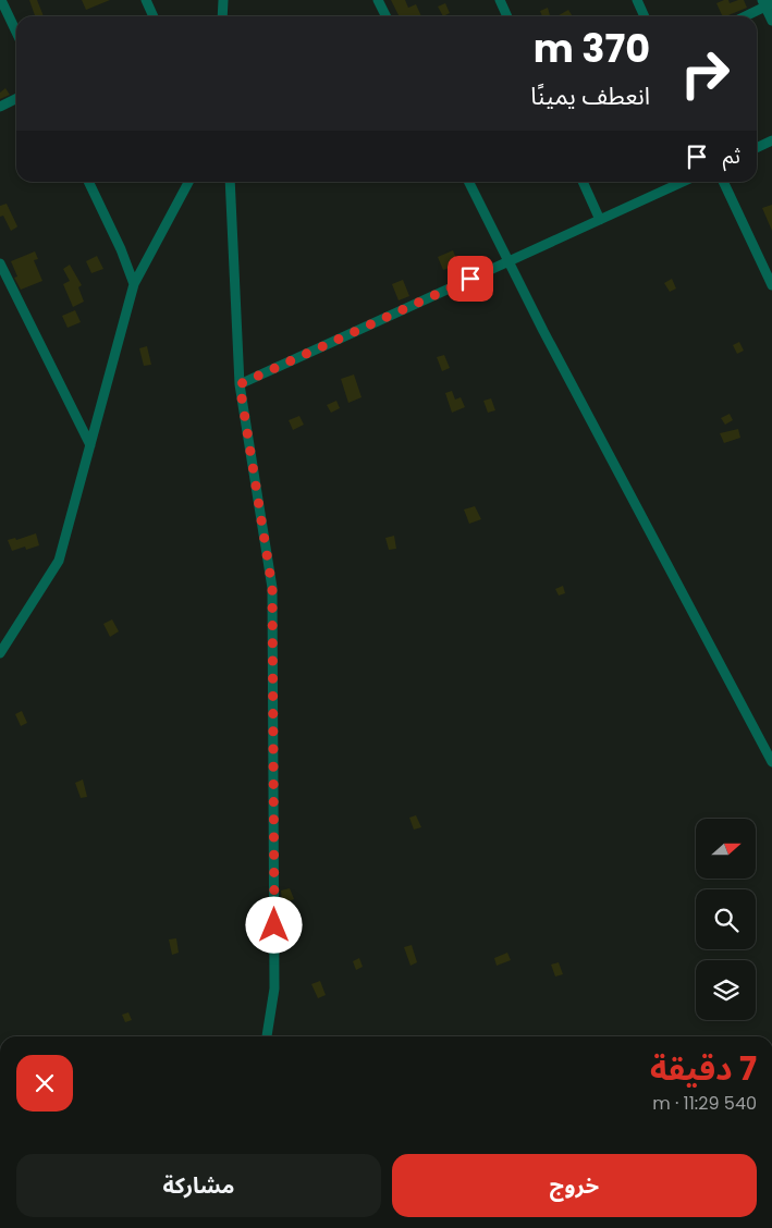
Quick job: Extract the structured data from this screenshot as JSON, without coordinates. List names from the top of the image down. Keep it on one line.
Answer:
{"north":"right","page":{"turn":["370 m","انعطف يمينًا"],"then":"ثم","heading":["7 دقيقة","540 m · 11:29"],"buttons":["خروج","مشاركة"]}}
